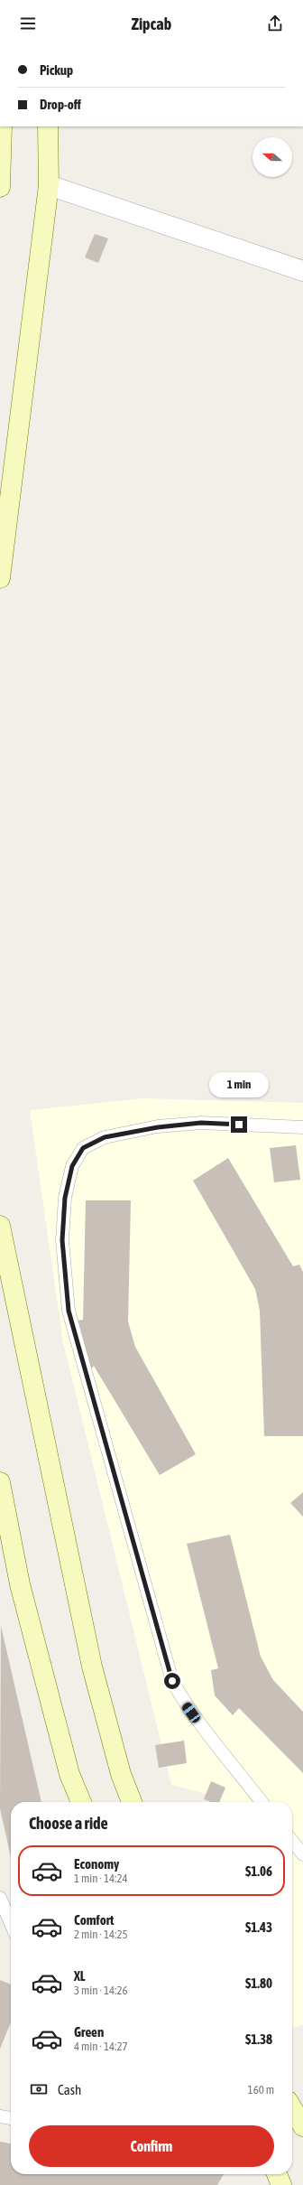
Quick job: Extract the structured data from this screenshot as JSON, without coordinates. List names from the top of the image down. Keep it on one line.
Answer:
{"north":"left","page":{"header":"Zipcab","banner":["Pickup","Drop-off"],"bubble":"1 min","heading":"Choose a ride","list":[{"name":"Economy","note":"1 min · 14:24","value":"$1.06"},{"name":"Comfort","note":"2 min · 14:25","value":"$1.43"},{"name":"XL","note":"3 min · 14:26","value":"$1.80"},{"name":"Green","note":"4 min · 14:27","value":"$1.38"}],"pay":["Cash","160 m"],"buttons":"Confirm"}}
